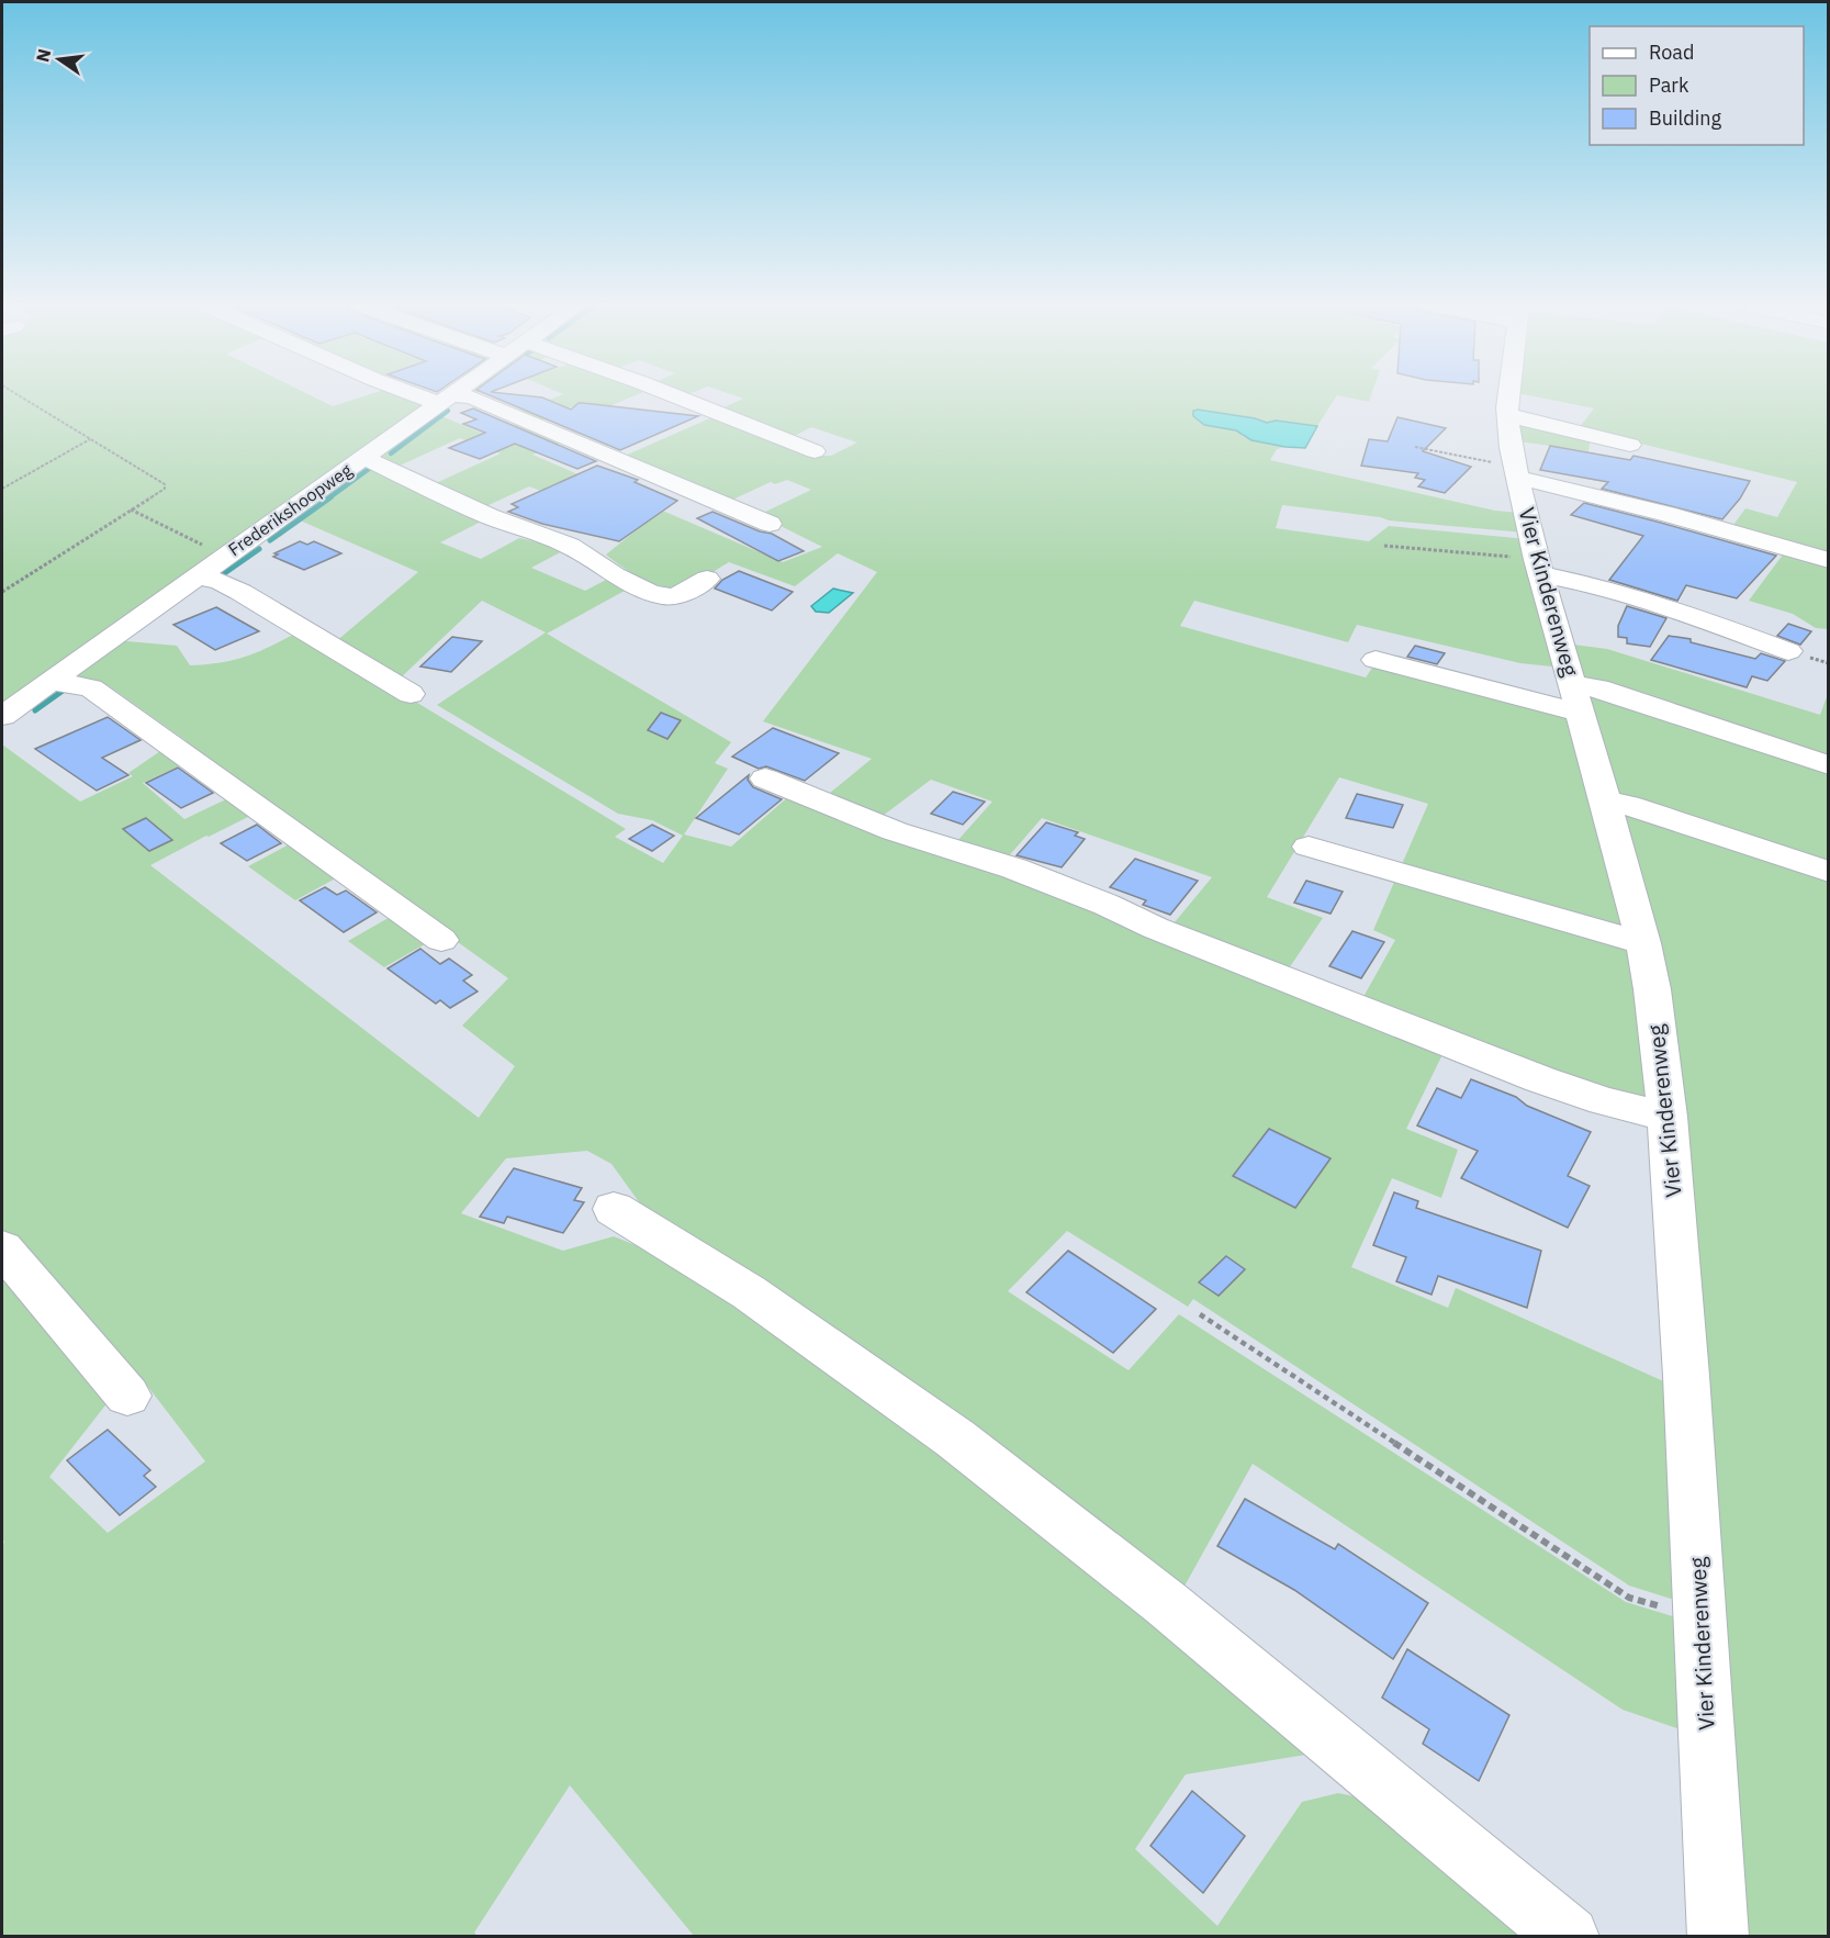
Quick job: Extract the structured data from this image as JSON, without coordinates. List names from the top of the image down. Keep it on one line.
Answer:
{"streets":{"street":["Frederikshoopweg","Vier Kinderenweg"]},"legend":["Road","Park","Building"],"north":"left"}
